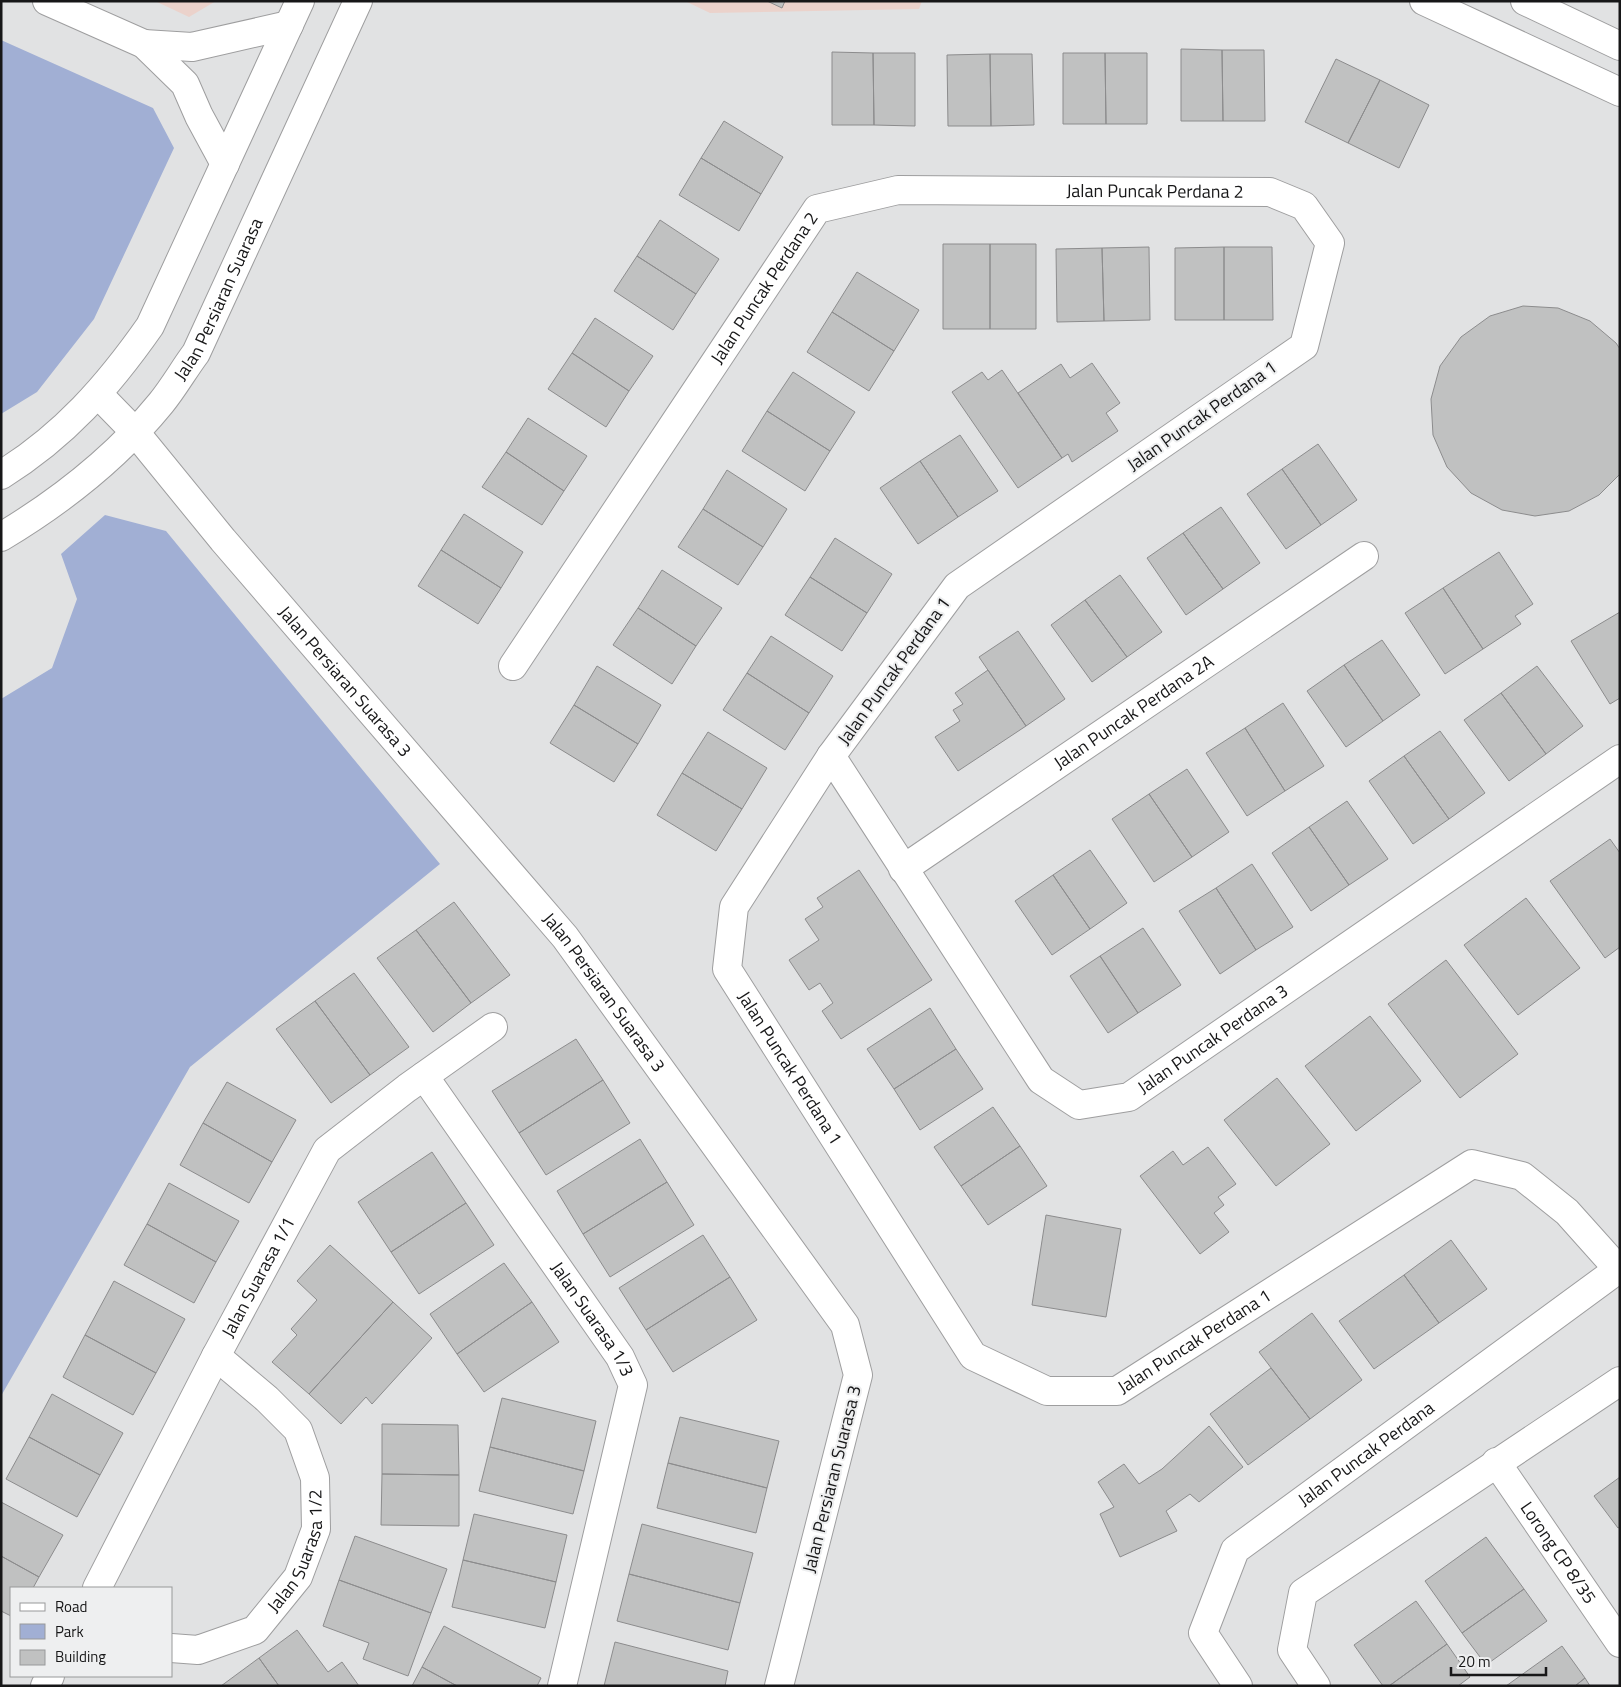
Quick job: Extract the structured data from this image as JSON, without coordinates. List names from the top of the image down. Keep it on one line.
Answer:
{"streets":{"street":["Jalan Puncak Perdana 2","Jalan Persiaran Suarasa","Jalan Puncak Perdana 1","Jalan Persiaran Suarasa 3","Jalan Puncak Perdana 2A","Jalan Puncak Perdana 3","Jalan Suarasa 1/1","Jalan Suarasa 1/3","Jalan Puncak Perdana","Jalan Suarasa 1/2","Lorong CP 8/35"]},"crossings":[["Jalan Puncak Perdana 2","Jalan Puncak Perdana 1"],["Jalan Persiaran Suarasa","Jalan Persiaran Suarasa 3"],["Jalan Puncak Perdana 1","Jalan Puncak Perdana 3"],["Jalan Puncak Perdana 1","Jalan Puncak Perdana"],["Jalan Puncak Perdana 2A","Jalan Puncak Perdana 3"],["Jalan Suarasa 1/1","Jalan Suarasa 1/3"],["Jalan Suarasa 1/1","Jalan Suarasa 1/2"]],"legend":["Road","Park","Building"],"scale_bar":"20 m"}
